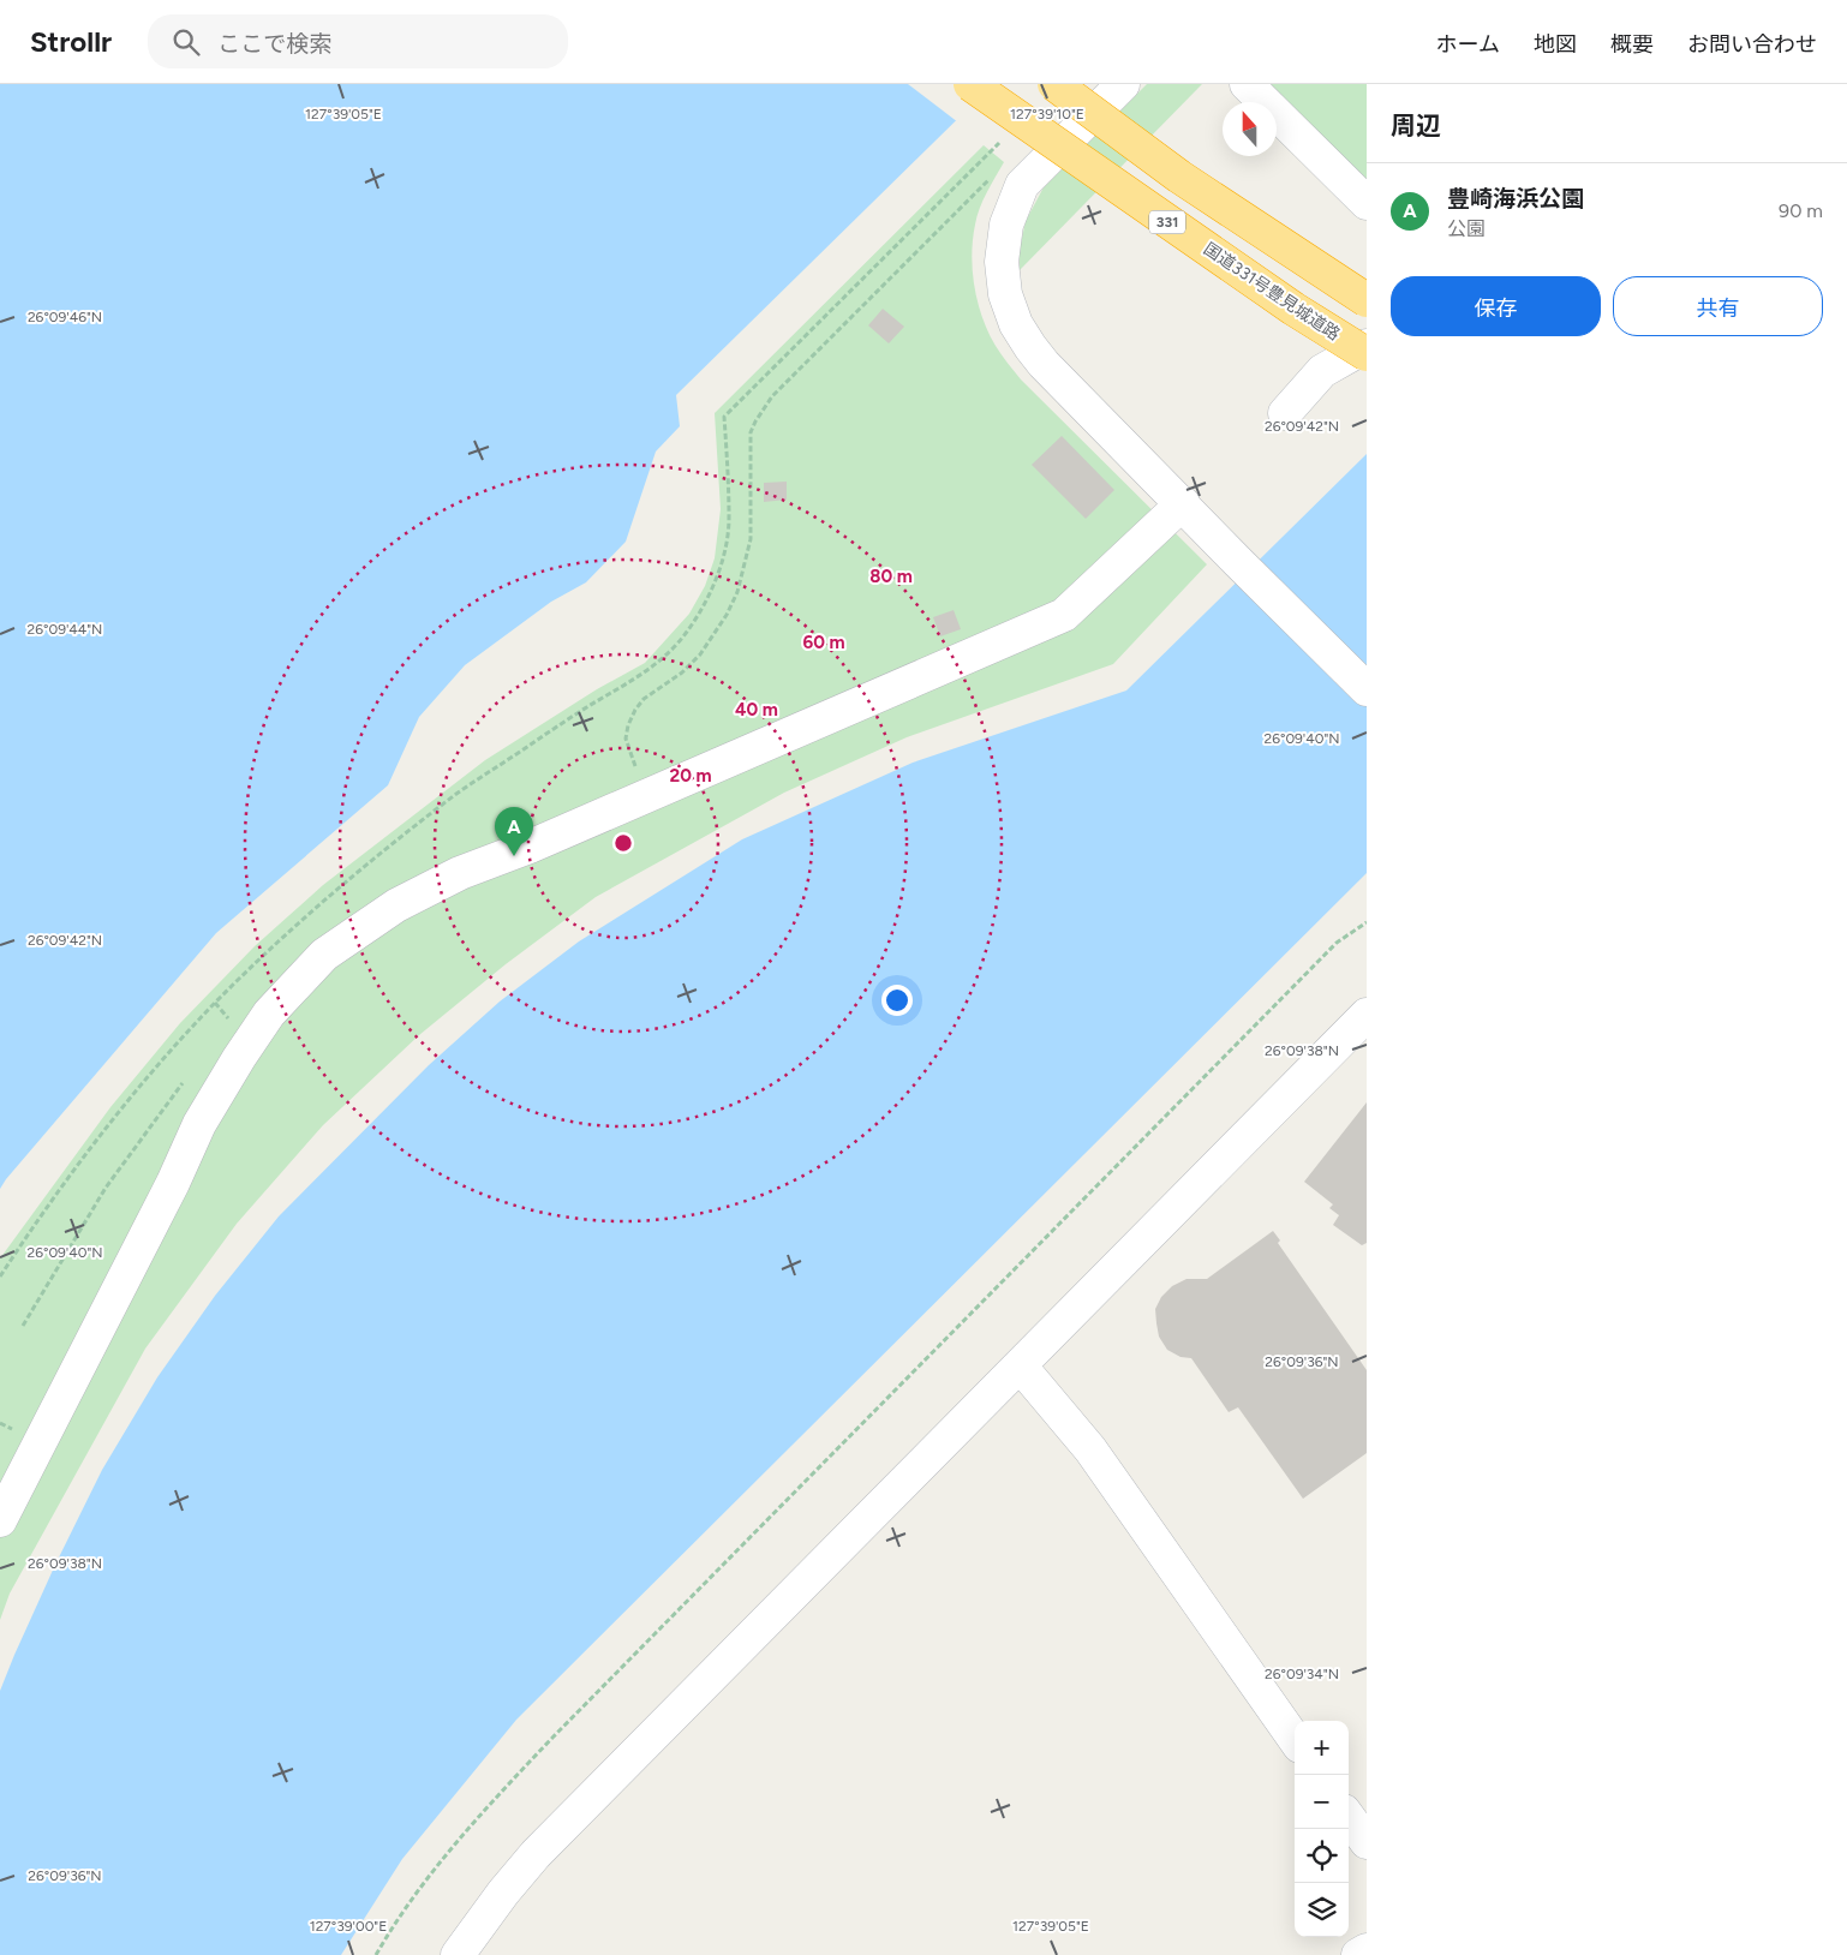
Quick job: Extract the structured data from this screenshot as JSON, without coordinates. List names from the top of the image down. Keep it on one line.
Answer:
{"streets":{"highway":["331","国道331号豊見城道路"]},"north":"top","page":{"header":"Strollr","search":"ここで検索","nav":["ホーム","地図","概要","お問い合わせ"],"heading":"周辺","list":[{"mark":"A","name":"豊崎海浜公園","note":"公園","value":"90 m"}],"buttons":["保存","共有"],"pins":"A","map_buttons":["+","−"]},"coordinates":["127°39'05\"E","127°39'10\"E","26°09'46\"N","26°09'42\"N","26°09'44\"N","26°09'40\"N","26°09'38\"N","26°09'36\"N","26°09'34\"N","127°39'00\"E"],"rings":["80 m","60 m","40 m","20 m"]}
